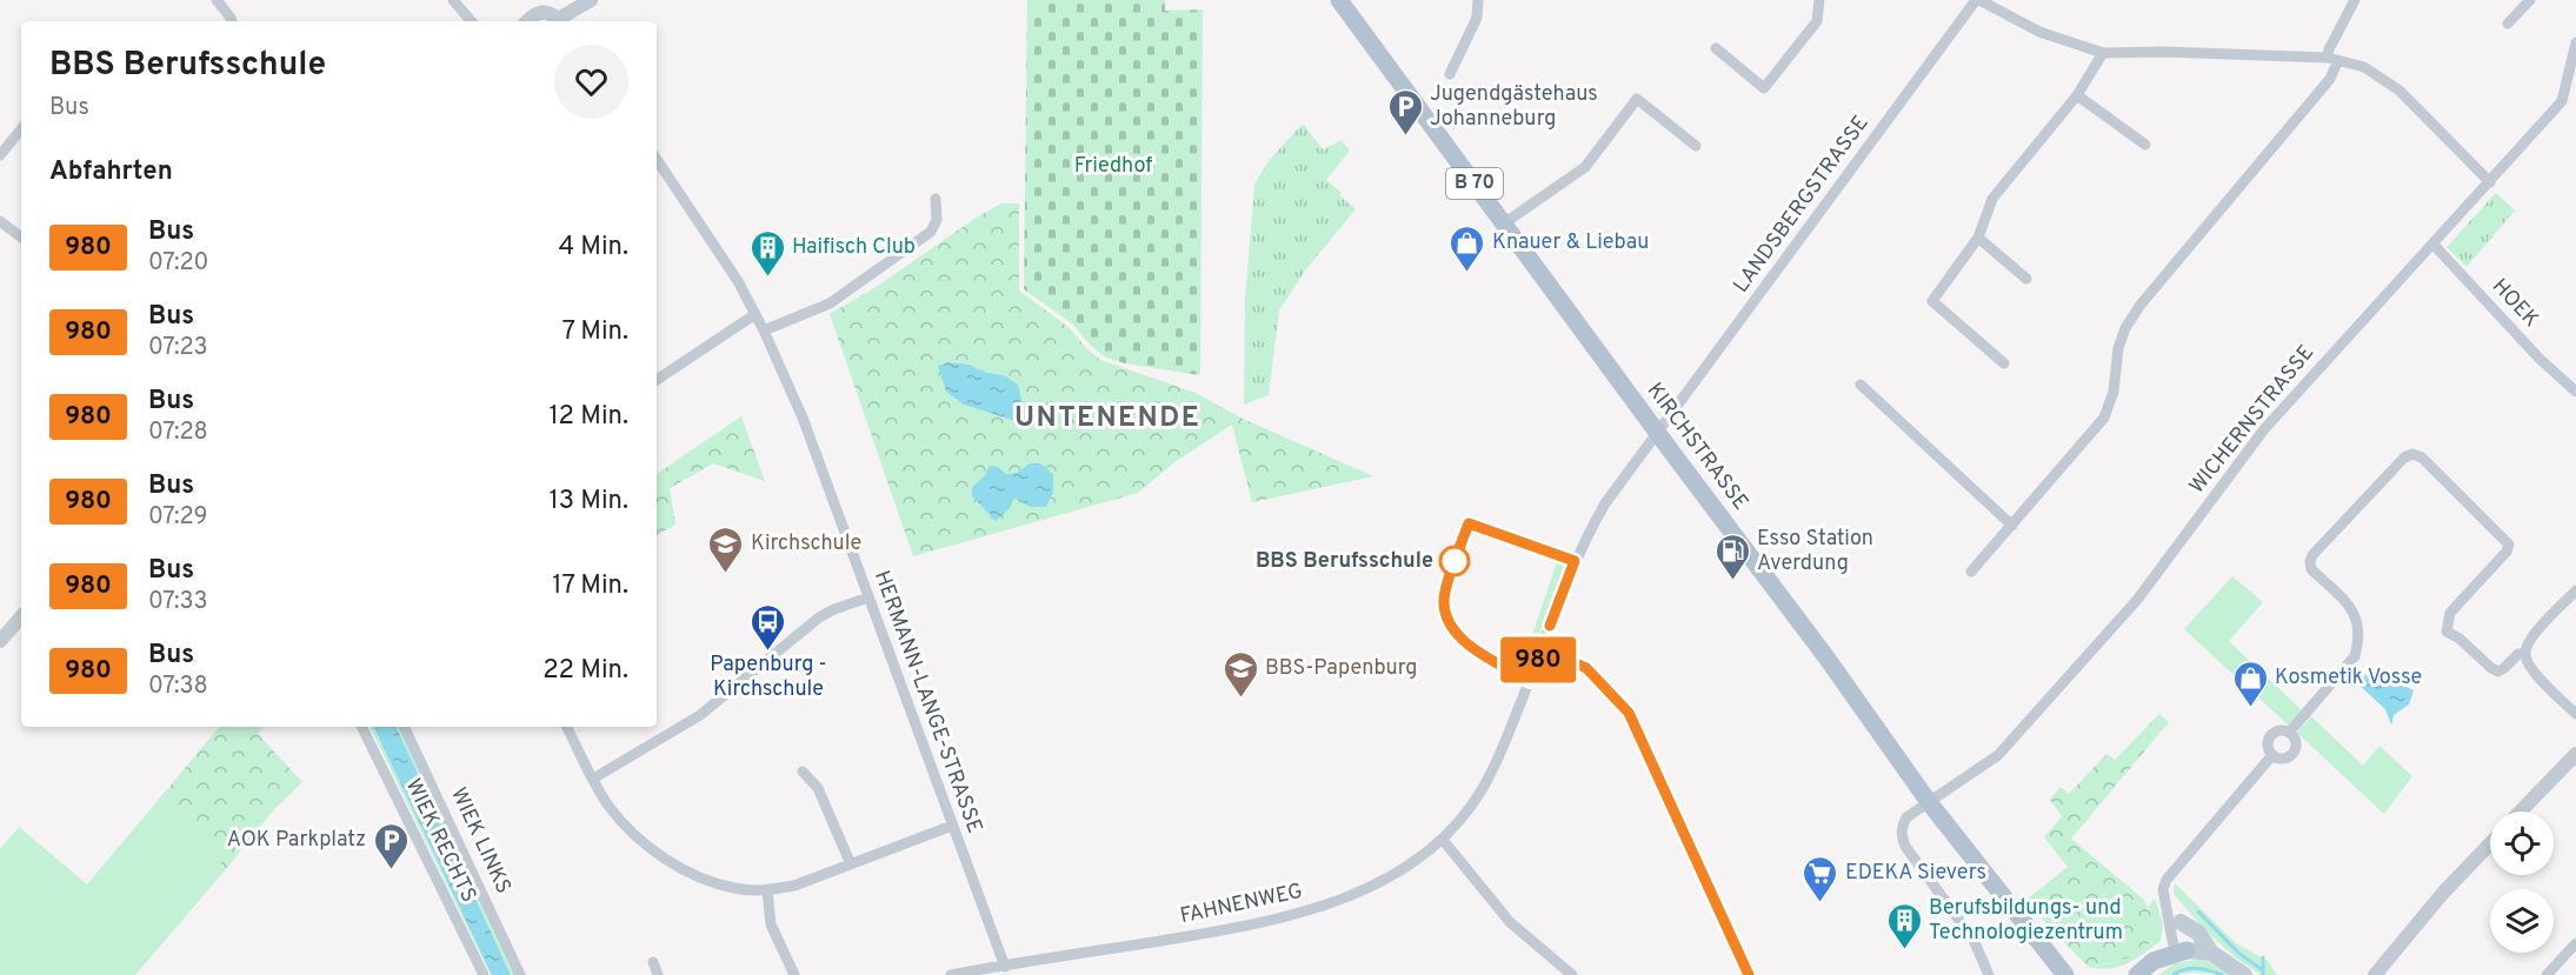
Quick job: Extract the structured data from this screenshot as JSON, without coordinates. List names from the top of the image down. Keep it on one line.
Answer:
{"streets":{"main road":["B 70","KIRCHSTRASSE"],"street":["LANDSBERGSTRASSE","HOEK","WICHERNSTRASSE","HERMANN-LANGE-STRASSE","WIEK RECHTS","WIEK LINKS","FAHNENWEG"]},"crossings":[["LANDSBERGSTRASSE","KIRCHSTRASSE"],["LANDSBERGSTRASSE","FAHNENWEG"],["HOEK","WICHERNSTRASSE"],["WICHERNSTRASSE","KIRCHSTRASSE"],["KIRCHSTRASSE","FAHNENWEG"],["HERMANN-LANGE-STRASSE","FAHNENWEG"]],"districts":["UNTENENDE"],"parks":["Friedhof"],"places":{"parking":["Jugendgästehaus Johanneburg","AOK Parkplatz"],"shop":["Knauer & Liebau","Kosmetik Vosse"],"building":["Haifisch Club","Berufsbildungs- und Technologiezentrum"],"other":["BBS Berufsschule"],"school or university":["Kirchschule","BBS-Papenburg"],"fuel station":["Esso Station Averdung"],"bus stop":["Papenburg - Kirchschule"],"supermarket":["EDEKA Sievers"]},"lines":["bus line 980"],"page":{"on_map":"980","heading":[["BBS Berufsschule","Bus"],"Abfahrten"],"list":[{"mark":"980","name":"Bus","note":"07:20","value":"4 Min."},{"mark":"980","name":"Bus","note":"07:23","value":"7 Min."},{"mark":"980","name":"Bus","note":"07:28","value":"12 Min."},{"mark":"980","name":"Bus","note":"07:29","value":"13 Min."},{"mark":"980","name":"Bus","note":"07:33","value":"17 Min."},{"mark":"980","name":"Bus","note":"07:38","value":"22 Min."}]}}
